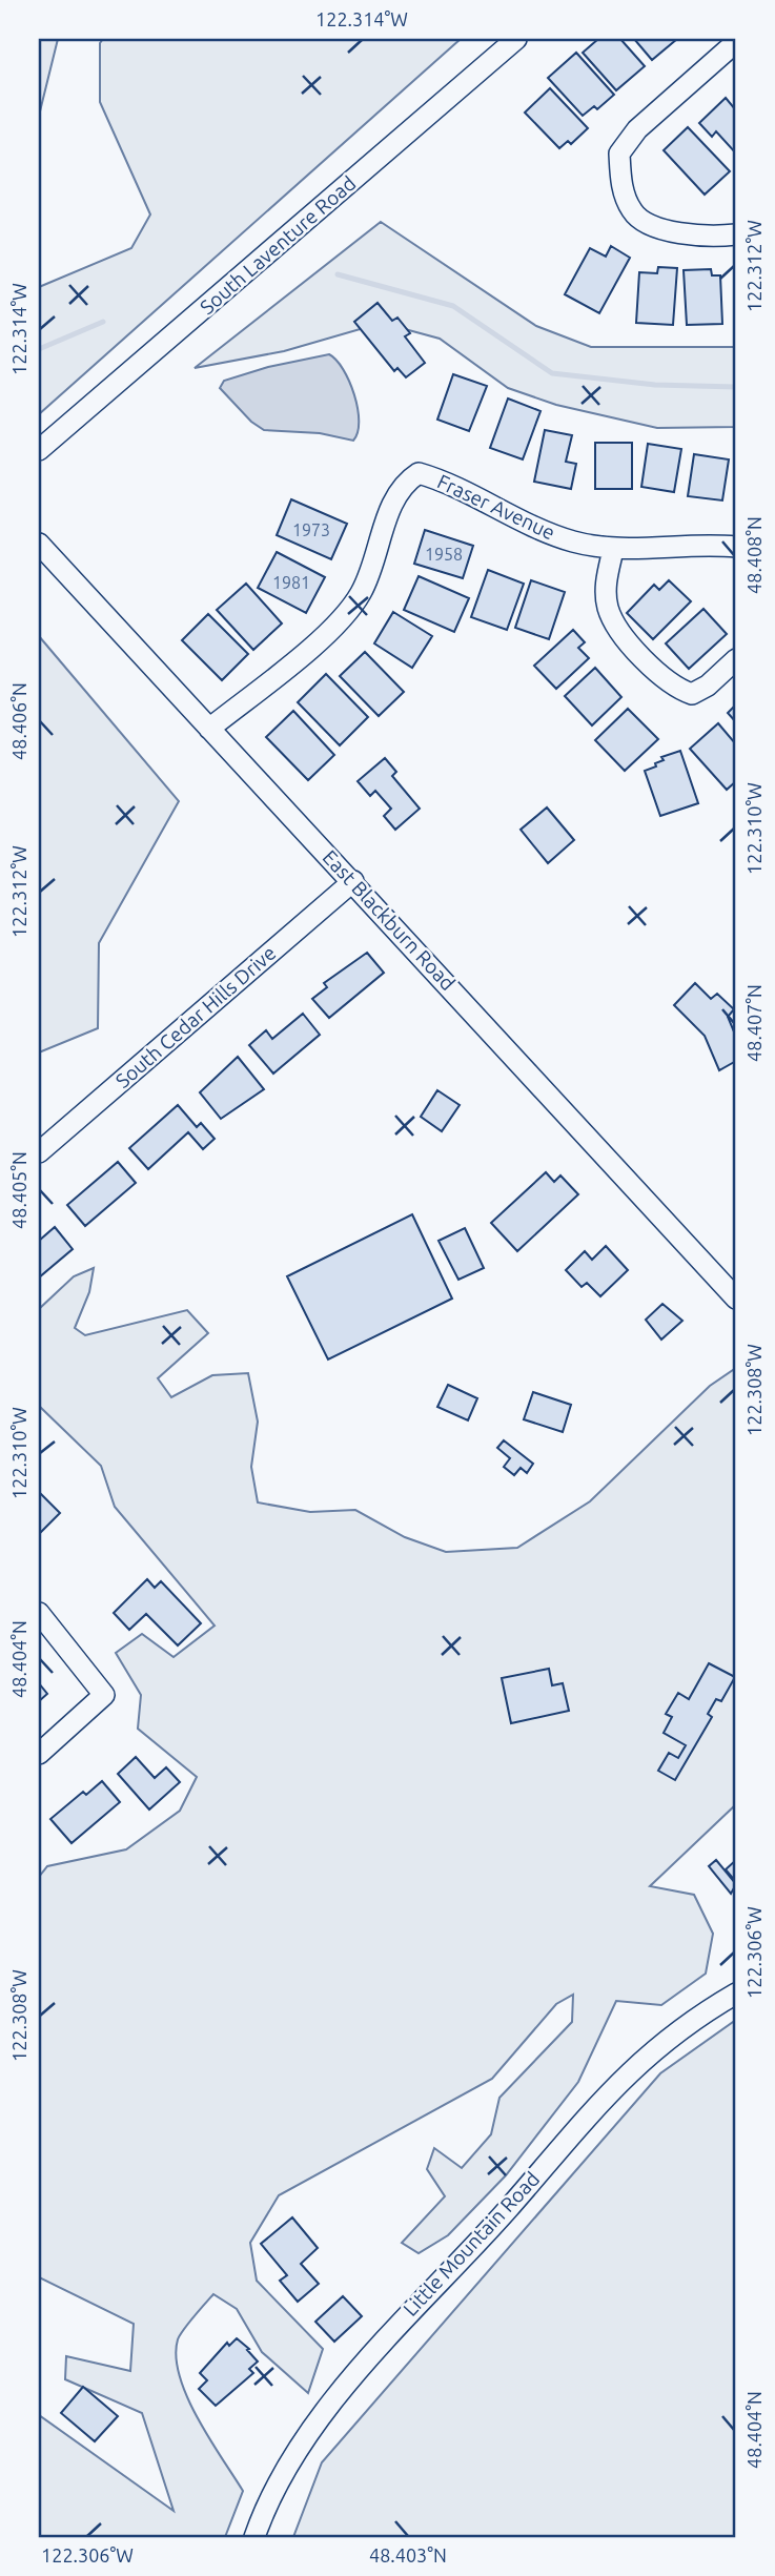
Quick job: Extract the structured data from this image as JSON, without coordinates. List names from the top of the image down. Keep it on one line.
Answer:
{"streets":{"street":["South Laventure Road","Fraser Avenue","East Blackburn Road","South Cedar Hills Drive","Little Mountain Road"]},"crossings":[["Fraser Avenue","East Blackburn Road"],["East Blackburn Road","South Cedar Hills Drive"]],"house_numbers":["1973","1958","1981"],"coordinates":["122.314°W","122.312°W","48.408°N","48.406°N","122.310°W","48.407°N","48.405°N","122.308°W","48.404°N","122.306°W","48.403°N"]}
